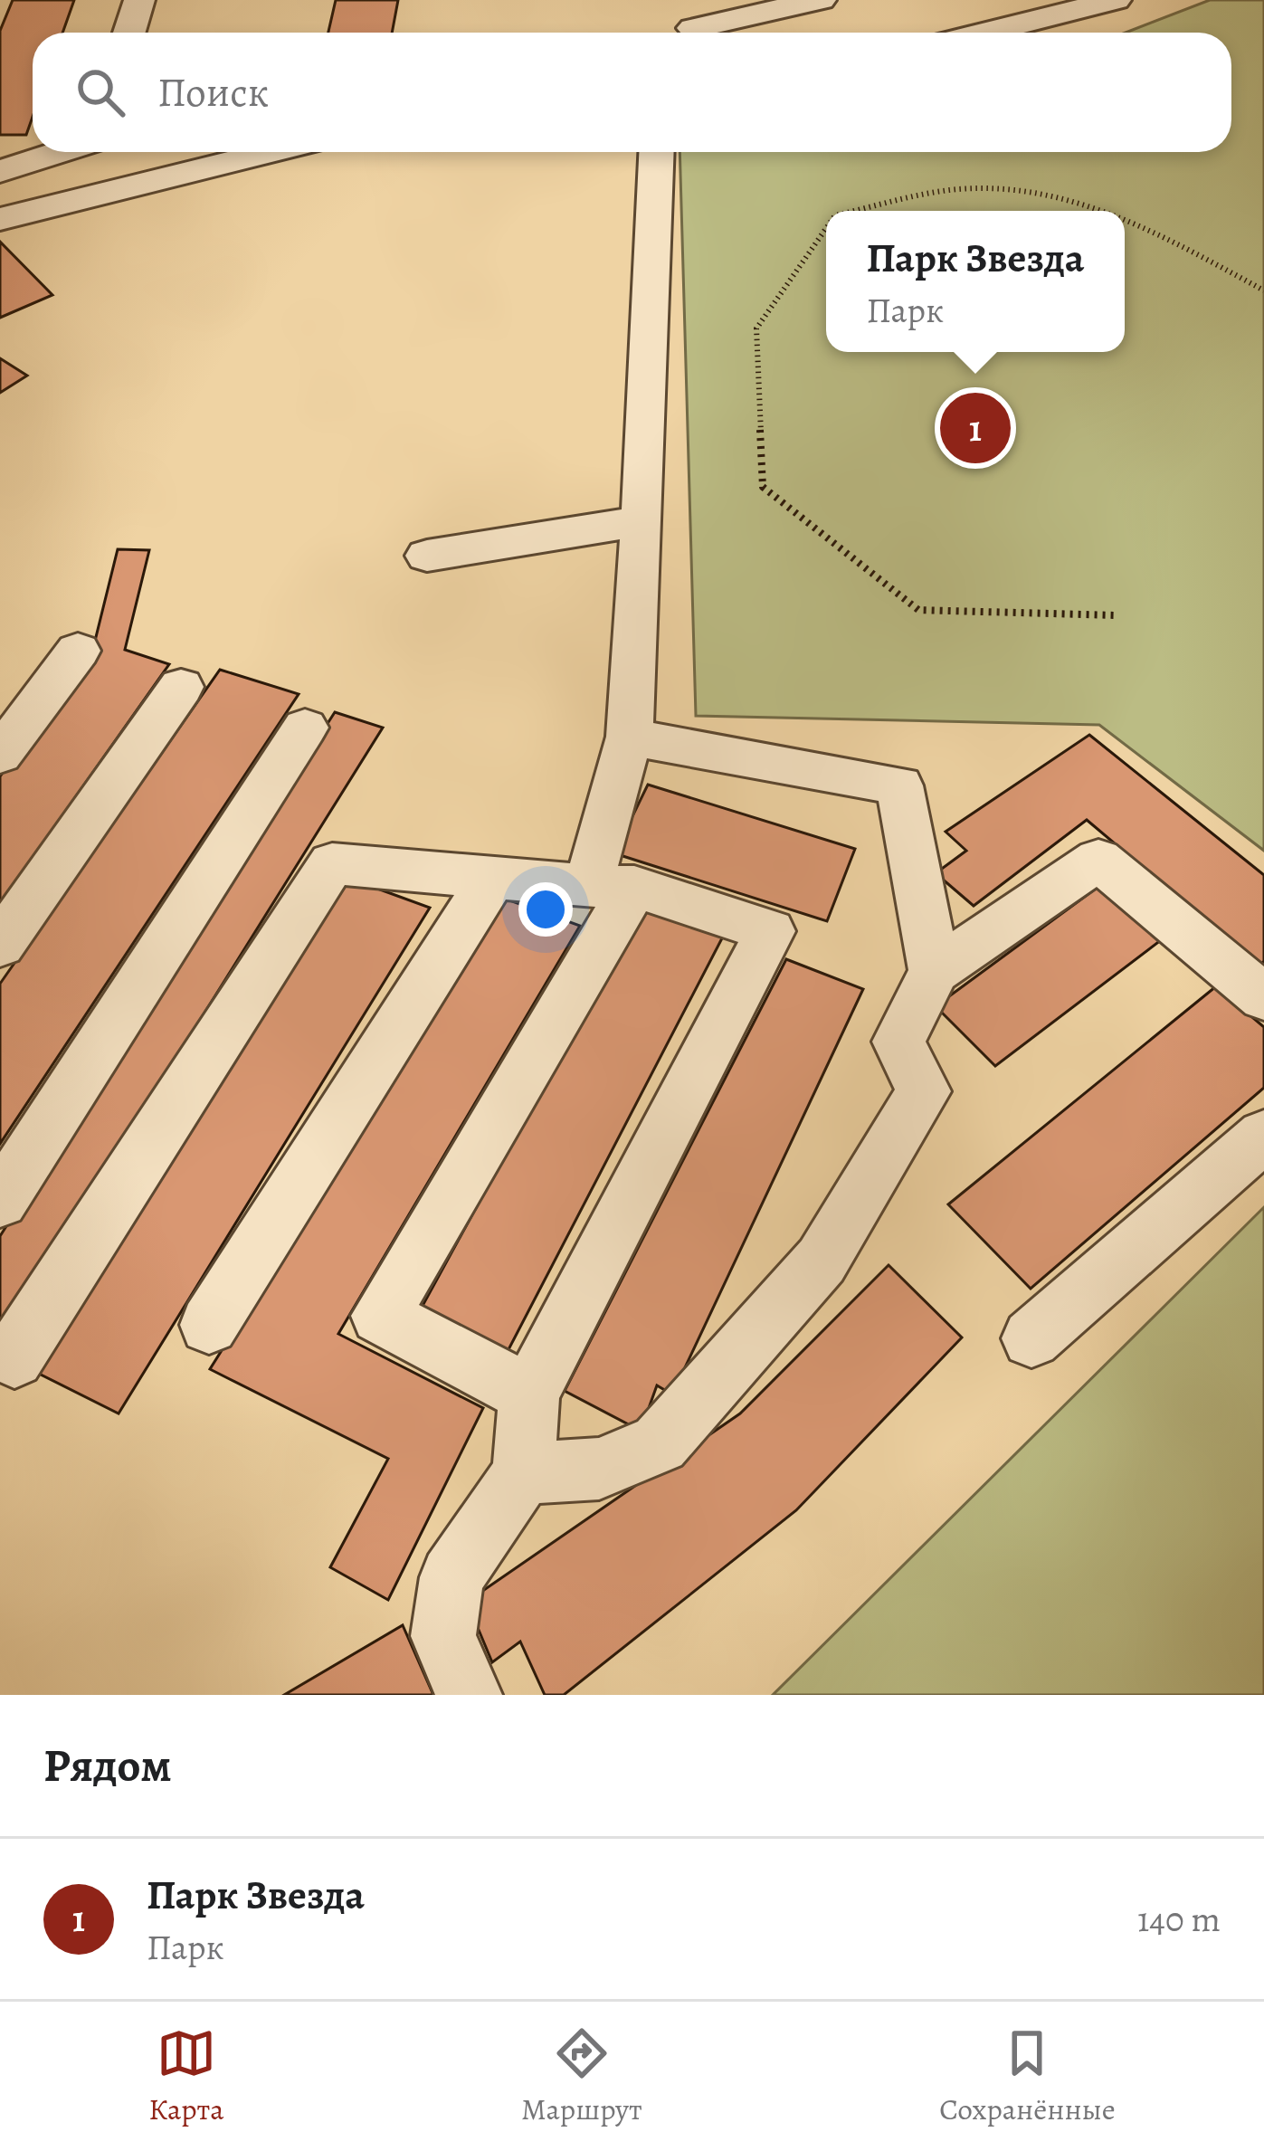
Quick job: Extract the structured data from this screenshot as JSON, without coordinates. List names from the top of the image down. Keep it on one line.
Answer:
{"page":{"search":"Поиск","popup":["Парк Звезда","Парк"],"pins":"1","heading":"Рядом","list":[{"mark":"1","name":"Парк Звезда","note":"Парк","value":"140 m"}],"nav":["Карта","Маршрут","Сохранённые"]}}
